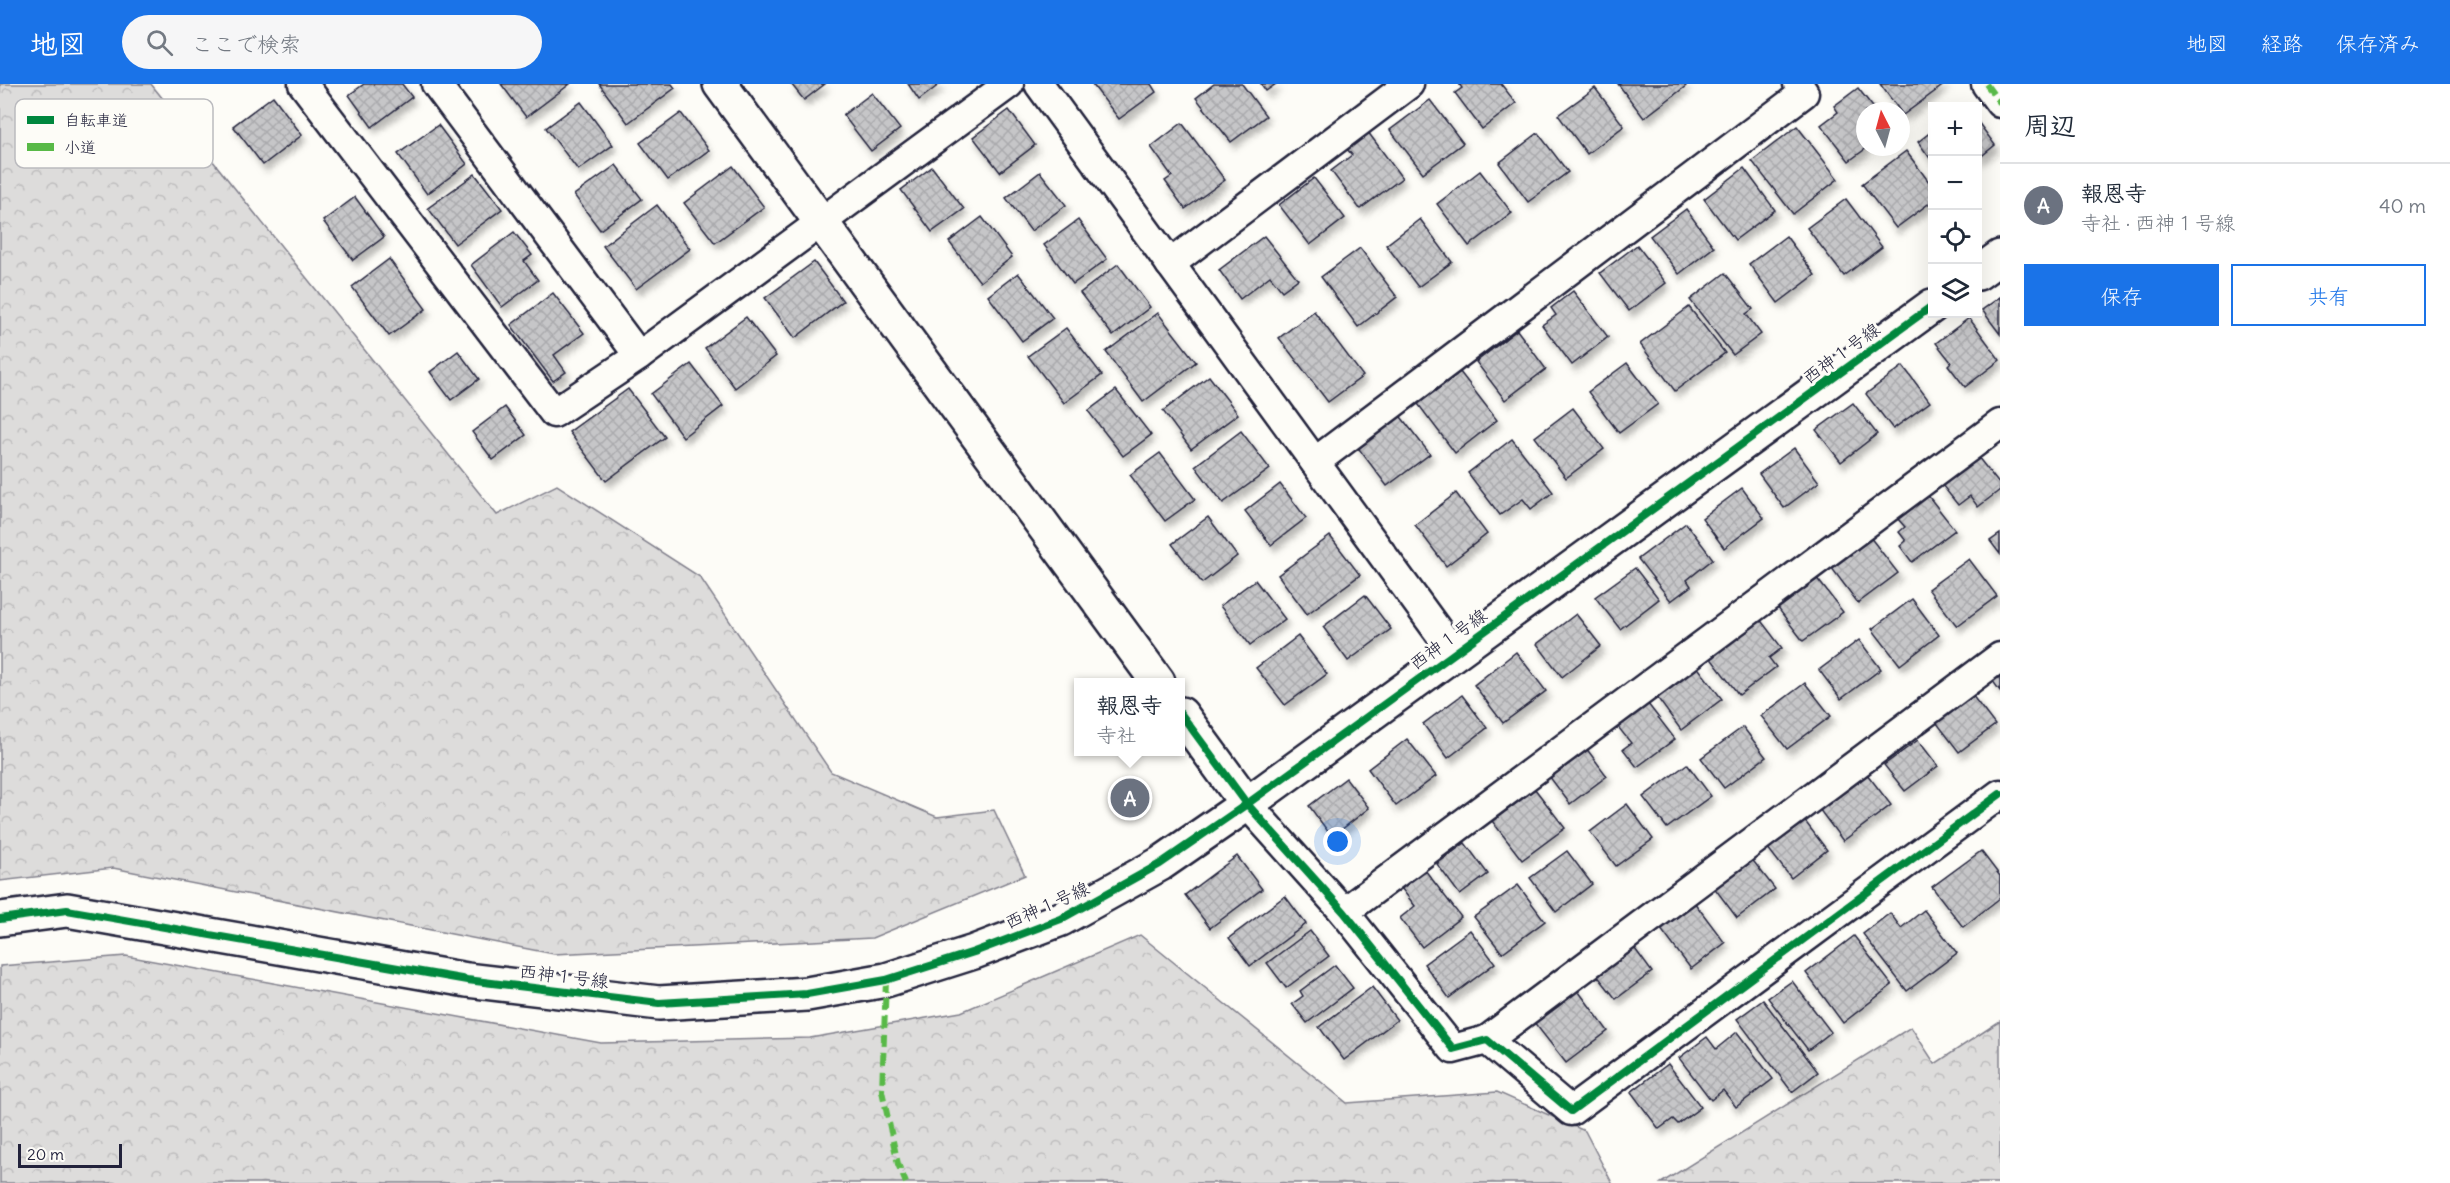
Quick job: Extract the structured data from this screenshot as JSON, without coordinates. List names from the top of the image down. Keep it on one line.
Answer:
{"streets":{"street":["西神１号線"]},"legend":["自転車道","小道"],"scale_bar":"20 m","north":"top","page":{"header":"地図","search":"ここで検索","nav":["地図","経路","保存済み"],"heading":"周辺","map_buttons":["+","−"],"list":[{"mark":"A","name":"報恩寺","note":"寺社 · 西神１号線","value":"40 m"}],"buttons":["保存","共有"],"popup":["報恩寺","寺社"],"pins":"A","scale":"20 m"}}
